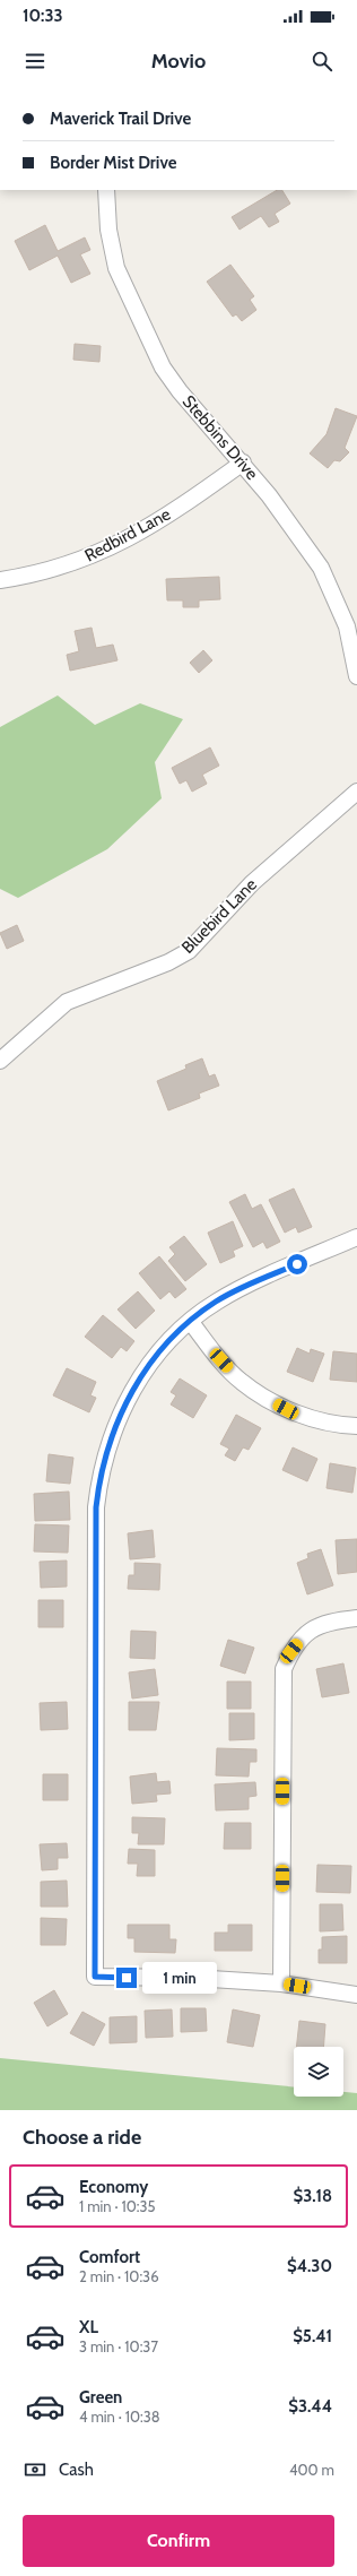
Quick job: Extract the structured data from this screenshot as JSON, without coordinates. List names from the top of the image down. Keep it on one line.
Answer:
{"streets":{"street":["Stebbins Drive","Redbird Lane","Bluebird Lane"]},"crossings":[["Stebbins Drive","Redbird Lane"]],"page":{"status":"10:33","header":"Movio","banner":["Maverick Trail Drive","Border Mist Drive"],"bubble":"1 min","heading":"Choose a ride","list":[{"name":"Economy","note":"1 min · 10:35","value":"$3.18"},{"name":"Comfort","note":"2 min · 10:36","value":"$4.30"},{"name":"XL","note":"3 min · 10:37","value":"$5.41"},{"name":"Green","note":"4 min · 10:38","value":"$3.44"}],"pay":["Cash","400 m"],"buttons":"Confirm"}}
